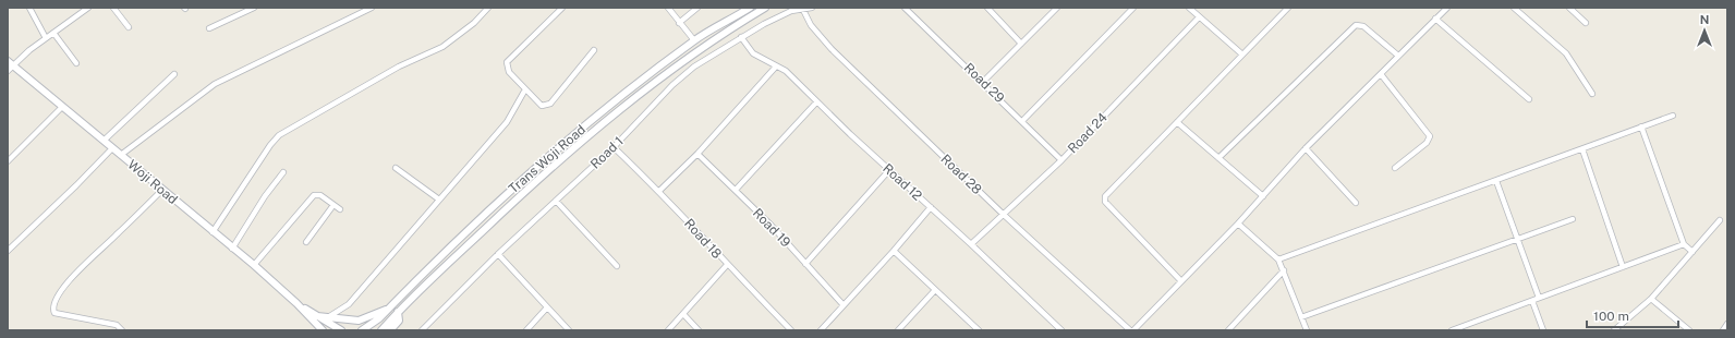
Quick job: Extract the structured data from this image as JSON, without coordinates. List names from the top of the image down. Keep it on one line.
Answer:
{"streets":{"main road":["Trans Woji Road","Woji Road"],"street":["Road 29","Road 24","Road 1","Road 28","Road 12","Road 19","Road 18"]},"crossings":[["Road 29","Road 24"],["Road 24","Road 28"],["Road 24","Road 12"],["Road 1","Road 28"],["Road 1","Road 12"],["Road 1","Road 18"]],"scale_bar":"100 m","north":"top"}
